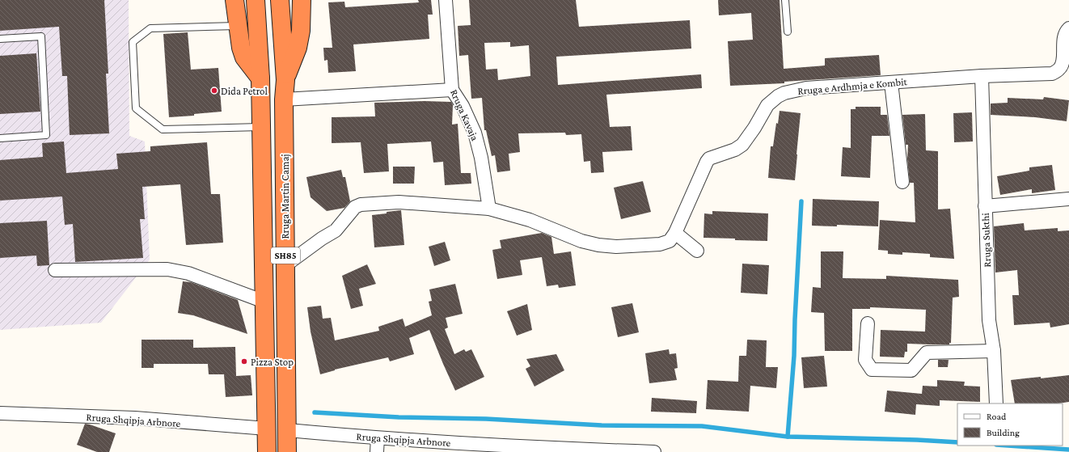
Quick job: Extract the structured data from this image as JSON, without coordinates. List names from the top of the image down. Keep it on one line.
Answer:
{"streets":{"highway":["Rruga Martin Camaj","SH85"],"street":["Rruga e Ardhmja e Kombit","Rruga Kavaja","Rruga Sukthi","Rruga Shqipja Arbnore"]},"crossings":[["Rruga e Ardhmja e Kombit","Rruga Kavaja"],["Rruga e Ardhmja e Kombit","Rruga Martin Camaj"],["Rruga e Ardhmja e Kombit","Rruga Sukthi"],["Rruga Martin Camaj","Rruga Shqipja Arbnore"]],"places":["Dida Petrol","Pizza Stop"],"legend":["Road","Building"]}
